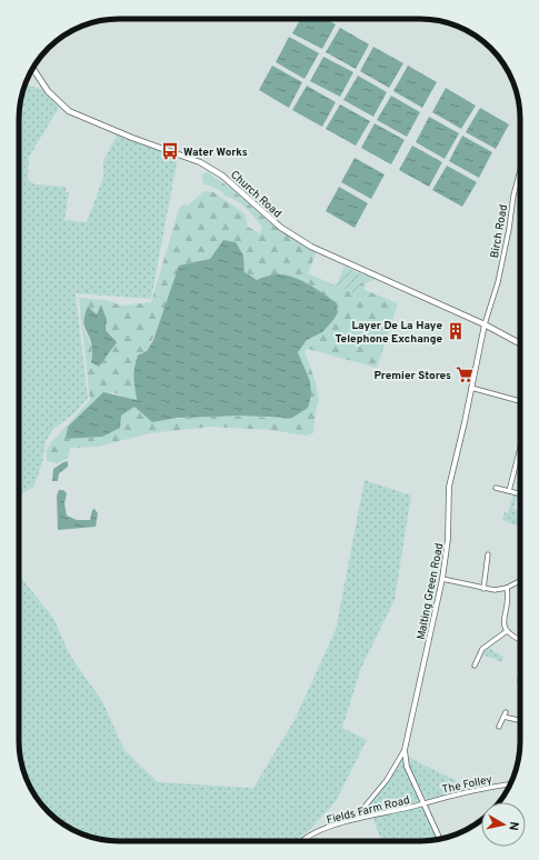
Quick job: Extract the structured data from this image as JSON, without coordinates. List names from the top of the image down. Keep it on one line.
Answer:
{"streets":{"main road":["Church Road"],"street":["Birch Road","Malting Green Road","The Folley","Fields Farm Road"]},"crossings":[["Church Road","Birch Road"],["Church Road","Malting Green Road"],["Birch Road","Malting Green Road"],["Malting Green Road","Fields Farm Road"],["The Folley","Fields Farm Road"]],"places":{"bus stop":["Water Works"],"building":["Layer De La Haye Telephone Exchange"],"supermarket":["Premier Stores"]},"north":"right"}
